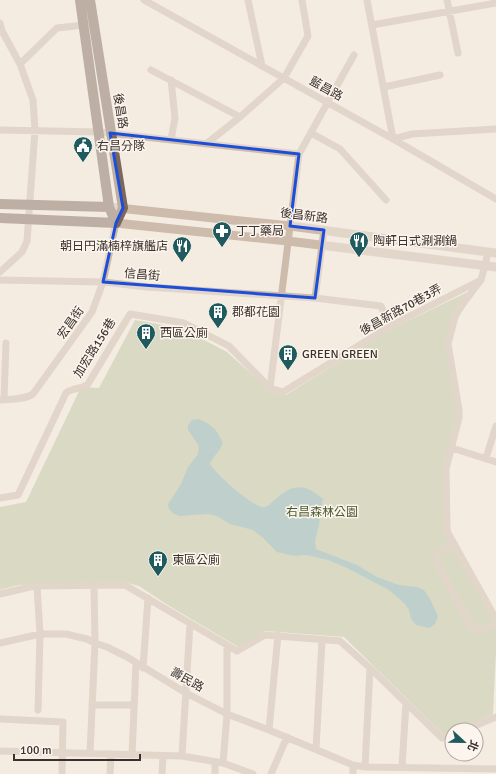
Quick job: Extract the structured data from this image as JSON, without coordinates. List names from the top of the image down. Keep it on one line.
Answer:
{"streets":{"main road":["後昌路"],"street":["藍昌路","後昌新路","信昌街","後昌新路70巷3弄","宏昌街","加宏路156巷","壽民路"]},"crossings":[["後昌路","後昌新路"],["後昌路","宏昌街"],["信昌街","後昌新路70巷3弄"],["信昌街","宏昌街"],["後昌新路70巷3弄","加宏路156巷"]],"parks":["右昌森林公園"],"places":{"public building":["右昌分隊"],"pharmacy":["丁丁藥局"],"restaurant":["陶軒日式涮涮鍋","朝日円滿楠梓旗艦店"],"building":["郡都花園","西區公廁","GREEN GREEN","東區公廁"]},"scale_bar":"100 m","north":"right"}
